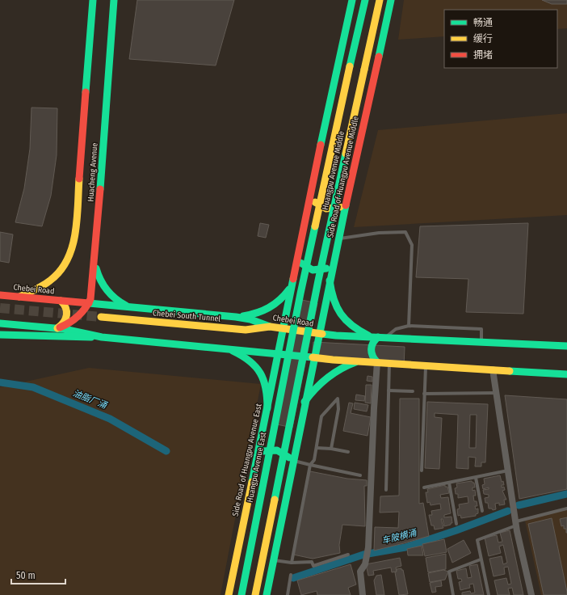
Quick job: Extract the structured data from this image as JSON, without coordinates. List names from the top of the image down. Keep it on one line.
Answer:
{"streets":{"main road":["Huangpu Avenue Middle","Huacheng Avenue","Side Road of Huangpu Avenue Middle","Chebei Road","Chebei South Tunnel","Side Road of Huangpu Avenue East","Huangpu Avenue East"]},"crossings":[["Huangpu Avenue Middle","Huangpu Avenue East"],["Huacheng Avenue","Chebei Road"],["Side Road of Huangpu Avenue Middle","Chebei Road"],["Chebei Road","Chebei South Tunnel"],["Chebei Road","Side Road of Huangpu Avenue East"]],"water":["油脂厂涌","车陂横涌"],"legend":["畅通","缓行","拥堵"],"scale_bar":"50 m"}
